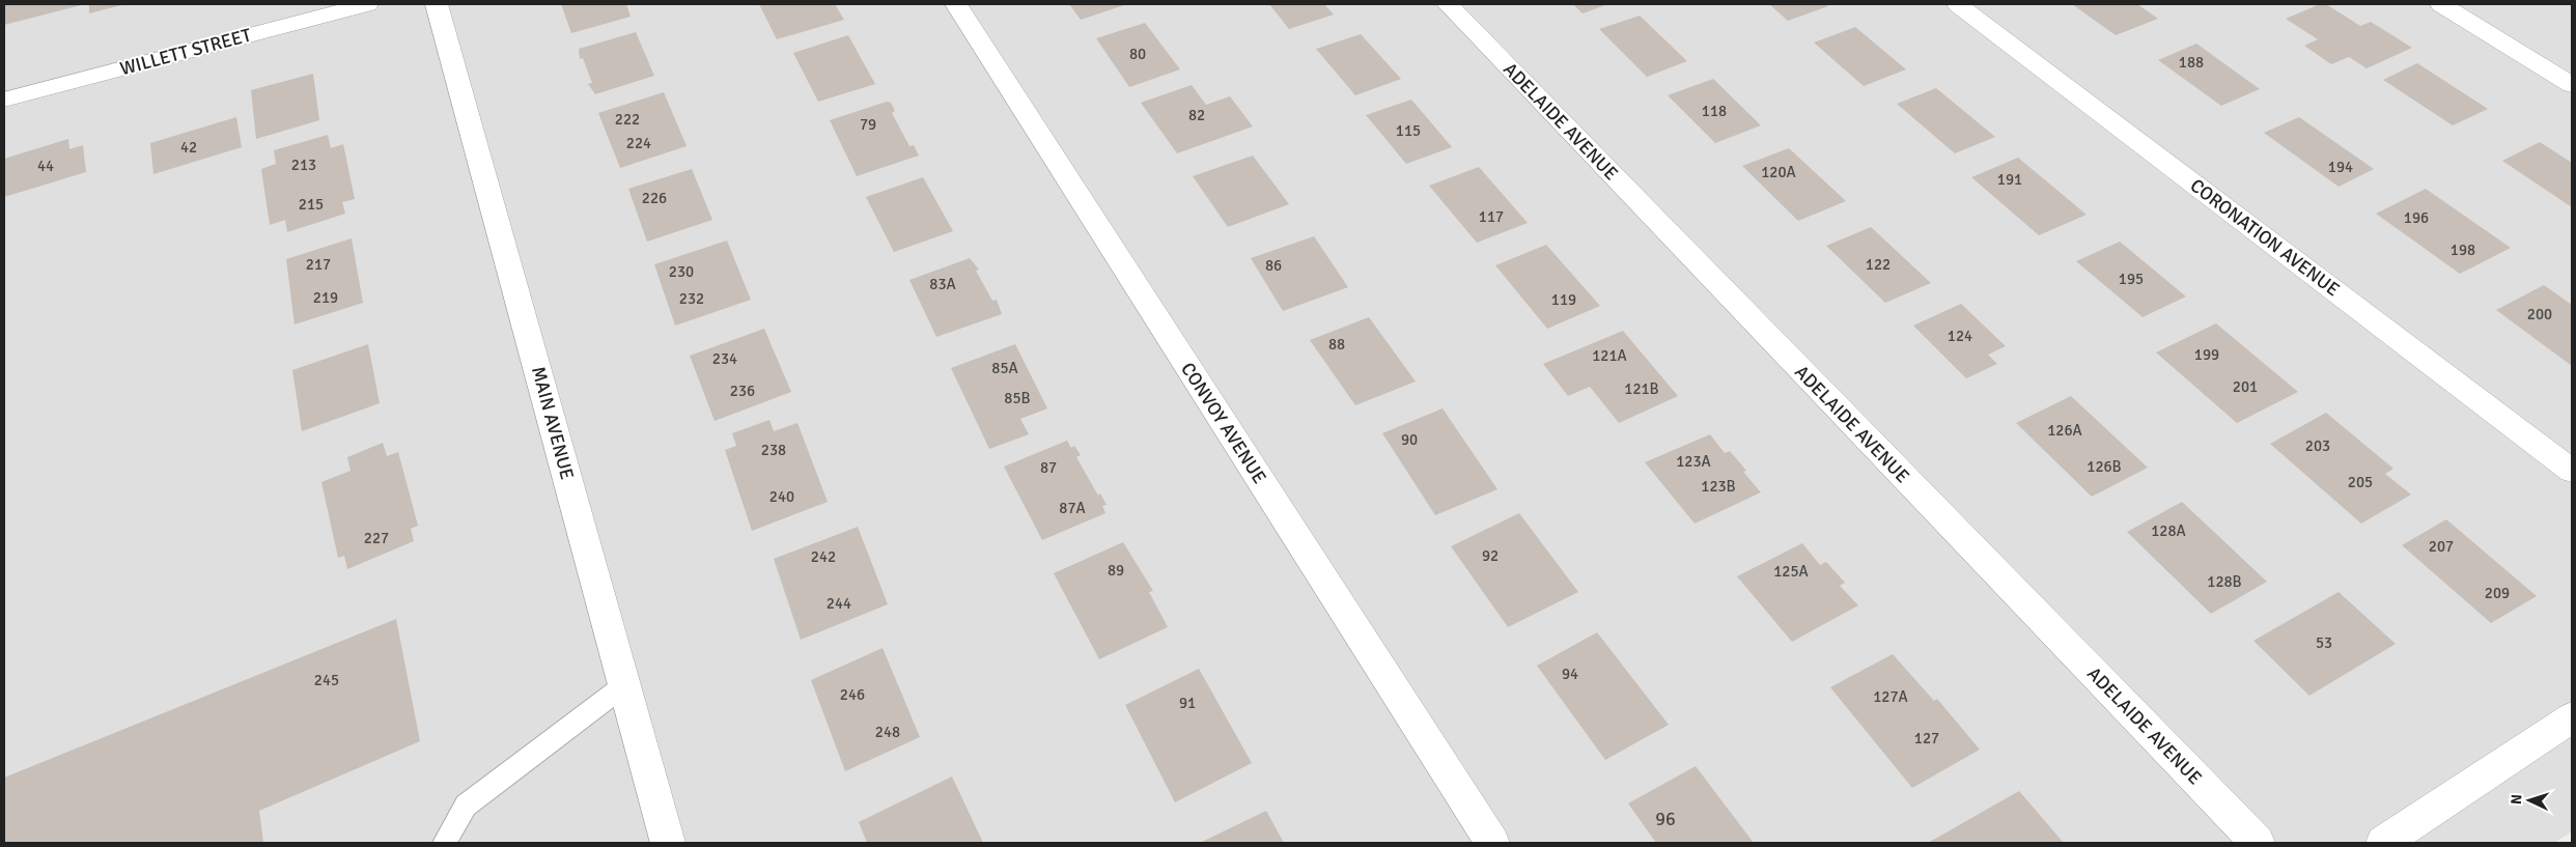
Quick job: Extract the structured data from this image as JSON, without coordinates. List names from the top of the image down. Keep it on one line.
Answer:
{"streets":{"street":["WILLETT STREET","ADELAIDE AVENUE","CORONATION AVENUE","MAIN AVENUE","CONVOY AVENUE"]},"house_numbers":["80","188","118","82","222","79","115","224","42","213","44","194","120A","191","226","215","117","196","198","217","122","86","230","195","83A","219","232","119","200","124","88","199","121A","234","85A","201","121B","236","85B","126A","90","203","238","123A","126B","87","205","123B","240","87A","128A","227","207","92","242","89","125A","128B","209","244","53","94","245","246","127A","91","248","127","96"],"north":"left"}
